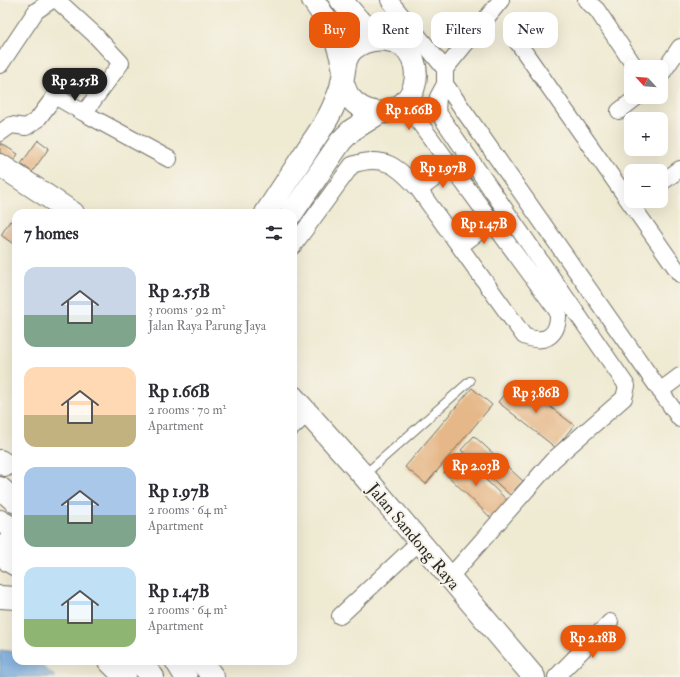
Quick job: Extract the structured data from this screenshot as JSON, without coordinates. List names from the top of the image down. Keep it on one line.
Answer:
{"streets":{"main road":["Jalan Sandong Raya"]},"north":"top left","page":{"chip":["Buy","Rent","Filters","New"],"map_buttons":["+","−"],"price":["Rp 2.55B","Rp 1.66B","Rp 1.97B","Rp 1.47B","Rp 3.86B","Rp 2.03B","Rp 2.18B"],"heading":"7 homes","list":[{"name":"Rp 2.55B","note":"3 rooms · 92 m² · Jalan Raya Parung Jaya"},{"name":"Rp 1.66B","note":"2 rooms · 70 m² · Apartment"},{"name":"Rp 1.97B","note":"2 rooms · 64 m² · Apartment"},{"name":"Rp 1.47B","note":"2 rooms · 64 m² · Apartment"}]}}
